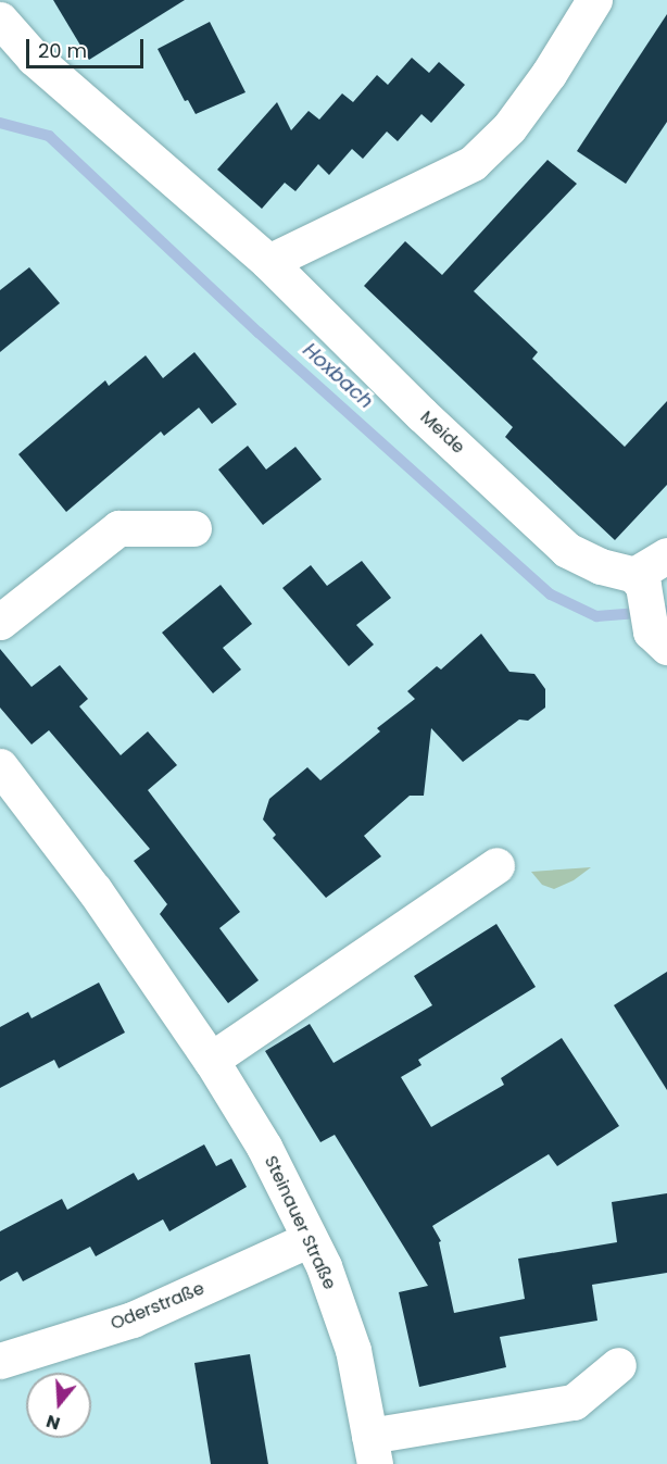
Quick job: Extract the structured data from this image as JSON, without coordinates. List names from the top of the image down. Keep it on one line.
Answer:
{"streets":{"street":["Meide","Steinauer Straße","Oderstraße"]},"crossings":[["Steinauer Straße","Oderstraße"]],"water":["Hoxbach"],"scale_bar":"20 m","north":"bottom"}
